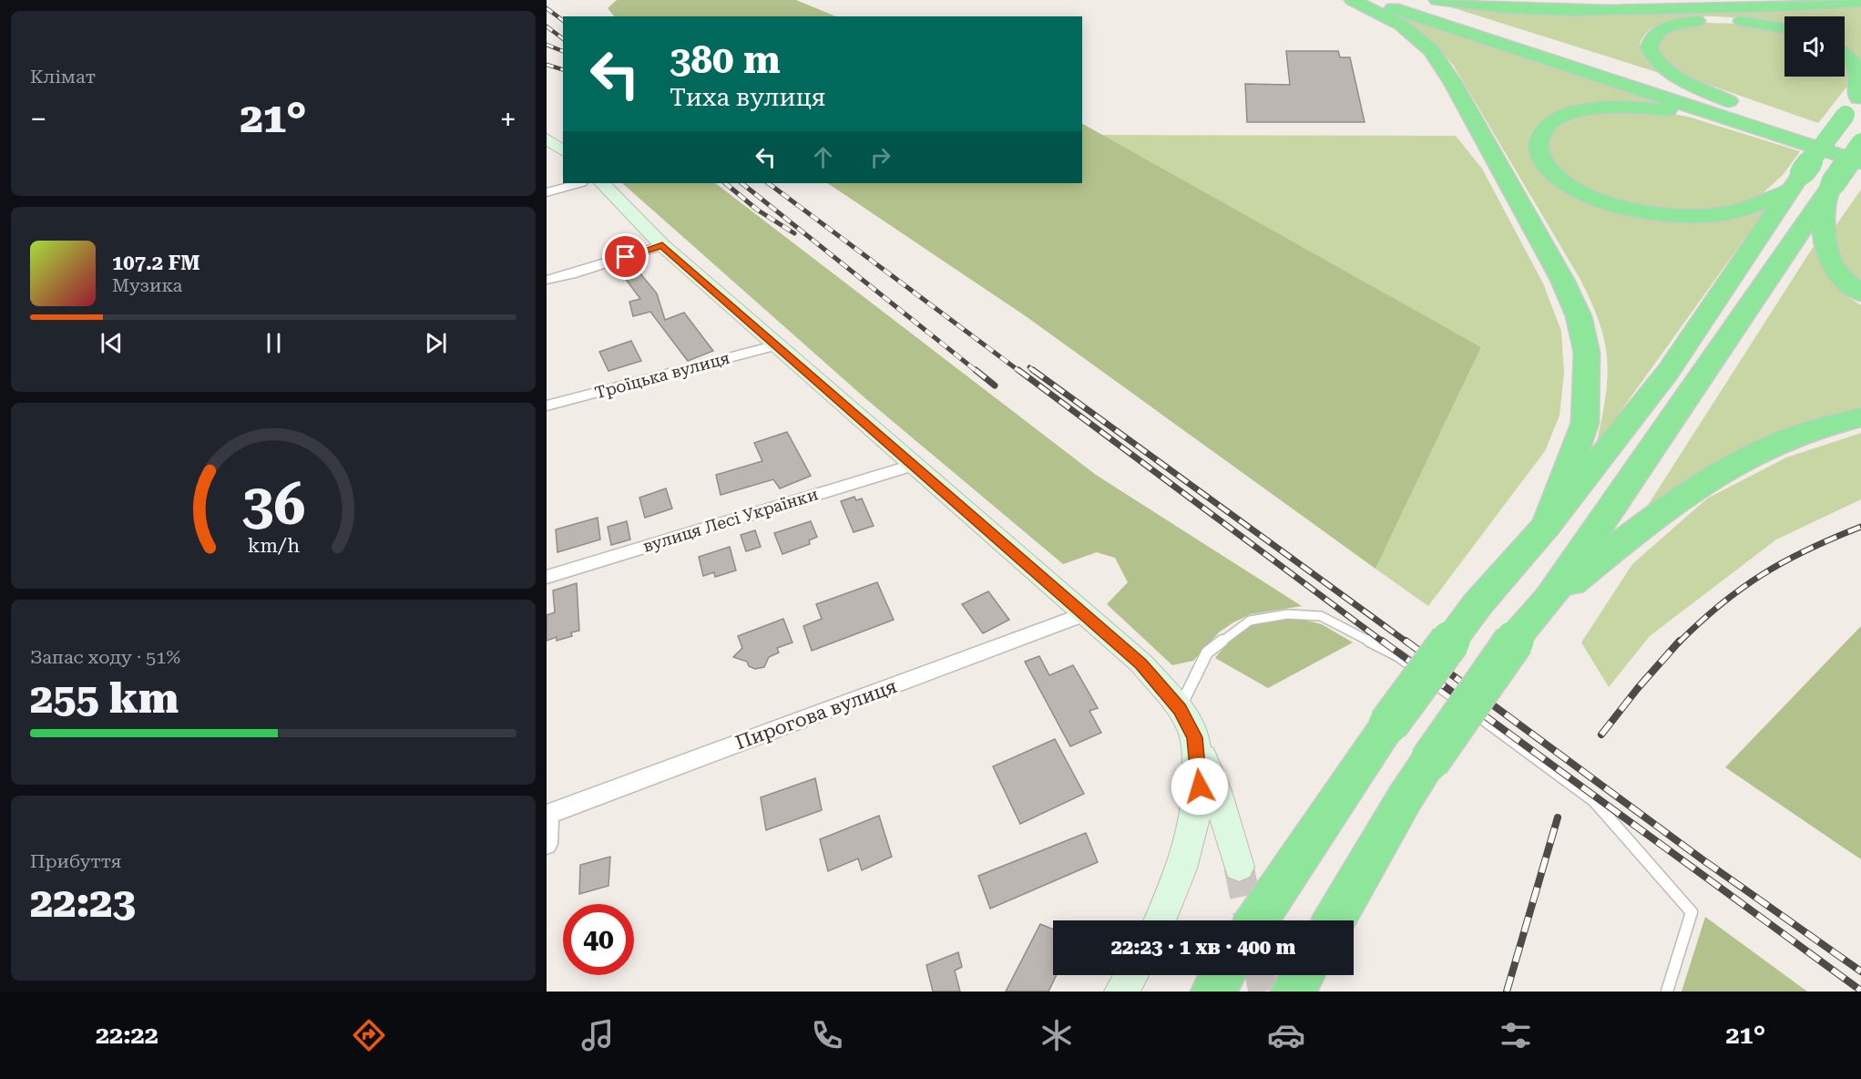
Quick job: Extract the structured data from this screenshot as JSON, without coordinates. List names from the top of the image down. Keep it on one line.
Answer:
{"streets":{"street":["Троїцька вулиця","вулиця Лесі Українки","Пирогова вулиця"]},"page":{"tile":["Клімат",["Запас ходу · 51%","255 km"],["Прибуття","22:23"]],"turn":["380 m","Тиха вулиця"],"heat":["−","21°","+"],"song":["107.2 FM","Музика"],"limit":"40","trip":"22:23 · 1 хв · 400 m","tabs":["22:22","21°"],"gauge":["36","km/h"]}}
